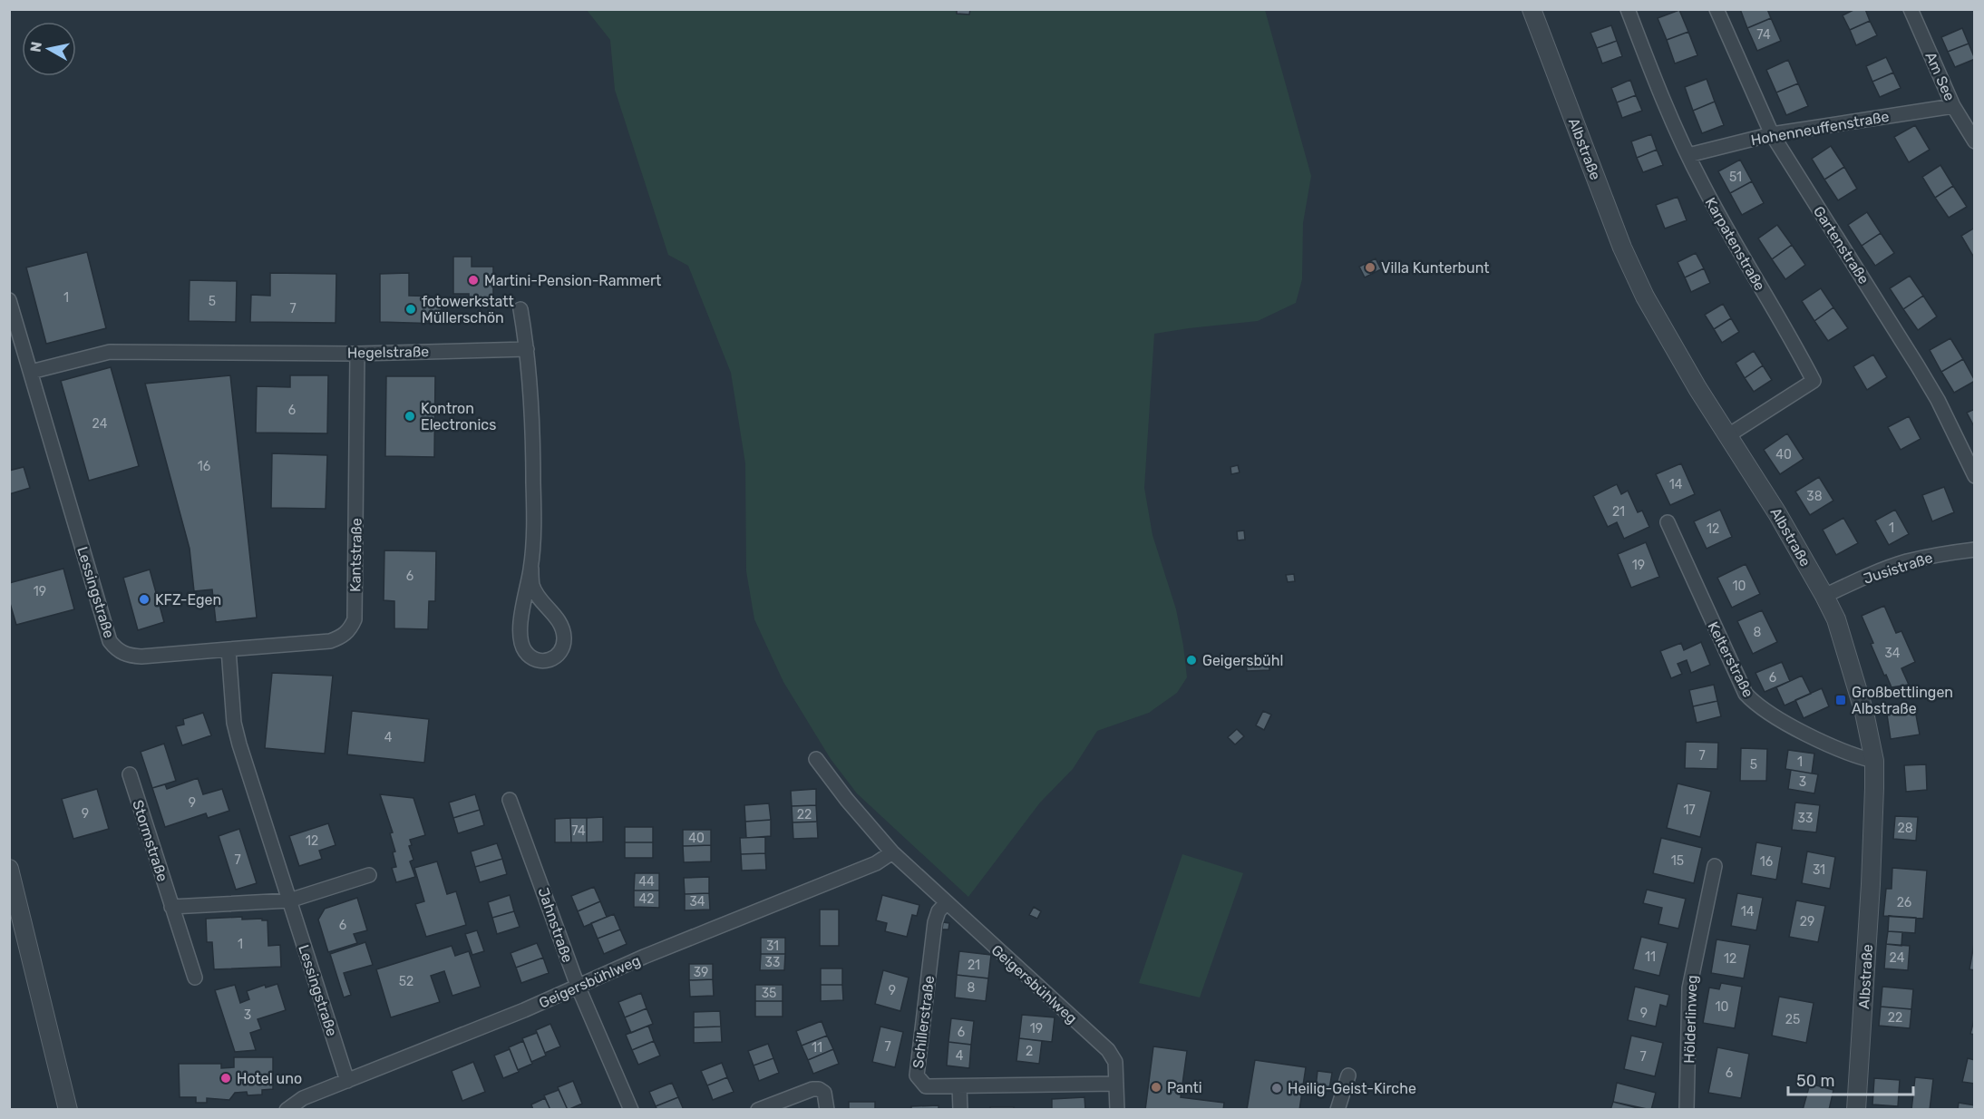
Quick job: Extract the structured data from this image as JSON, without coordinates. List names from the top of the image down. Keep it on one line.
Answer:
{"streets":{"street":["Am See","Hohenneuffenstraße","Albstraße","Karpatenstraße","Gartenstraße","Hegelstraße","Kantstraße","Jusistraße","Lessingstraße","Kelterstraße","Stormstraße","Jahnstraße","Geigersbühlweg","Hölderlinweg","Schillerstraße"]},"crossings":[["Am See","Hohenneuffenstraße"],["Hohenneuffenstraße","Karpatenstraße"],["Hohenneuffenstraße","Gartenstraße"],["Albstraße","Karpatenstraße"],["Albstraße","Jusistraße"],["Albstraße","Kelterstraße"],["Hegelstraße","Kantstraße"],["Hegelstraße","Lessingstraße"],["Kantstraße","Lessingstraße"],["Lessingstraße","Geigersbühlweg"],["Jahnstraße","Geigersbühlweg"],["Geigersbühlweg","Schillerstraße"]],"places":{"other":["Villa Kunterbunt","Martini-Pension-Rammert","fotowerkstatt Müllerschön","Kontron Electronics","KFZ-Egen","Geigersbühl","Hotel uno","Panti","Heilig-Geist-Kirche"],"transit":["Großbettlingen Albstraße"]},"house_numbers":["74","51","1","5","7","6","24","40","16","14","38","21","1","12","19","6","10","19","8","34","6","4","7","1","5","3","9","17","9","22","33","28","74","40","12","7","15","16","31","44","42","34","26","14","29","6","1","31","11","24","12","33","21","39","52","8","9","35","10","9","3","22","25","19","6","7","11","2","4","7","6"],"scale_bar":"50 m","north":"left"}
